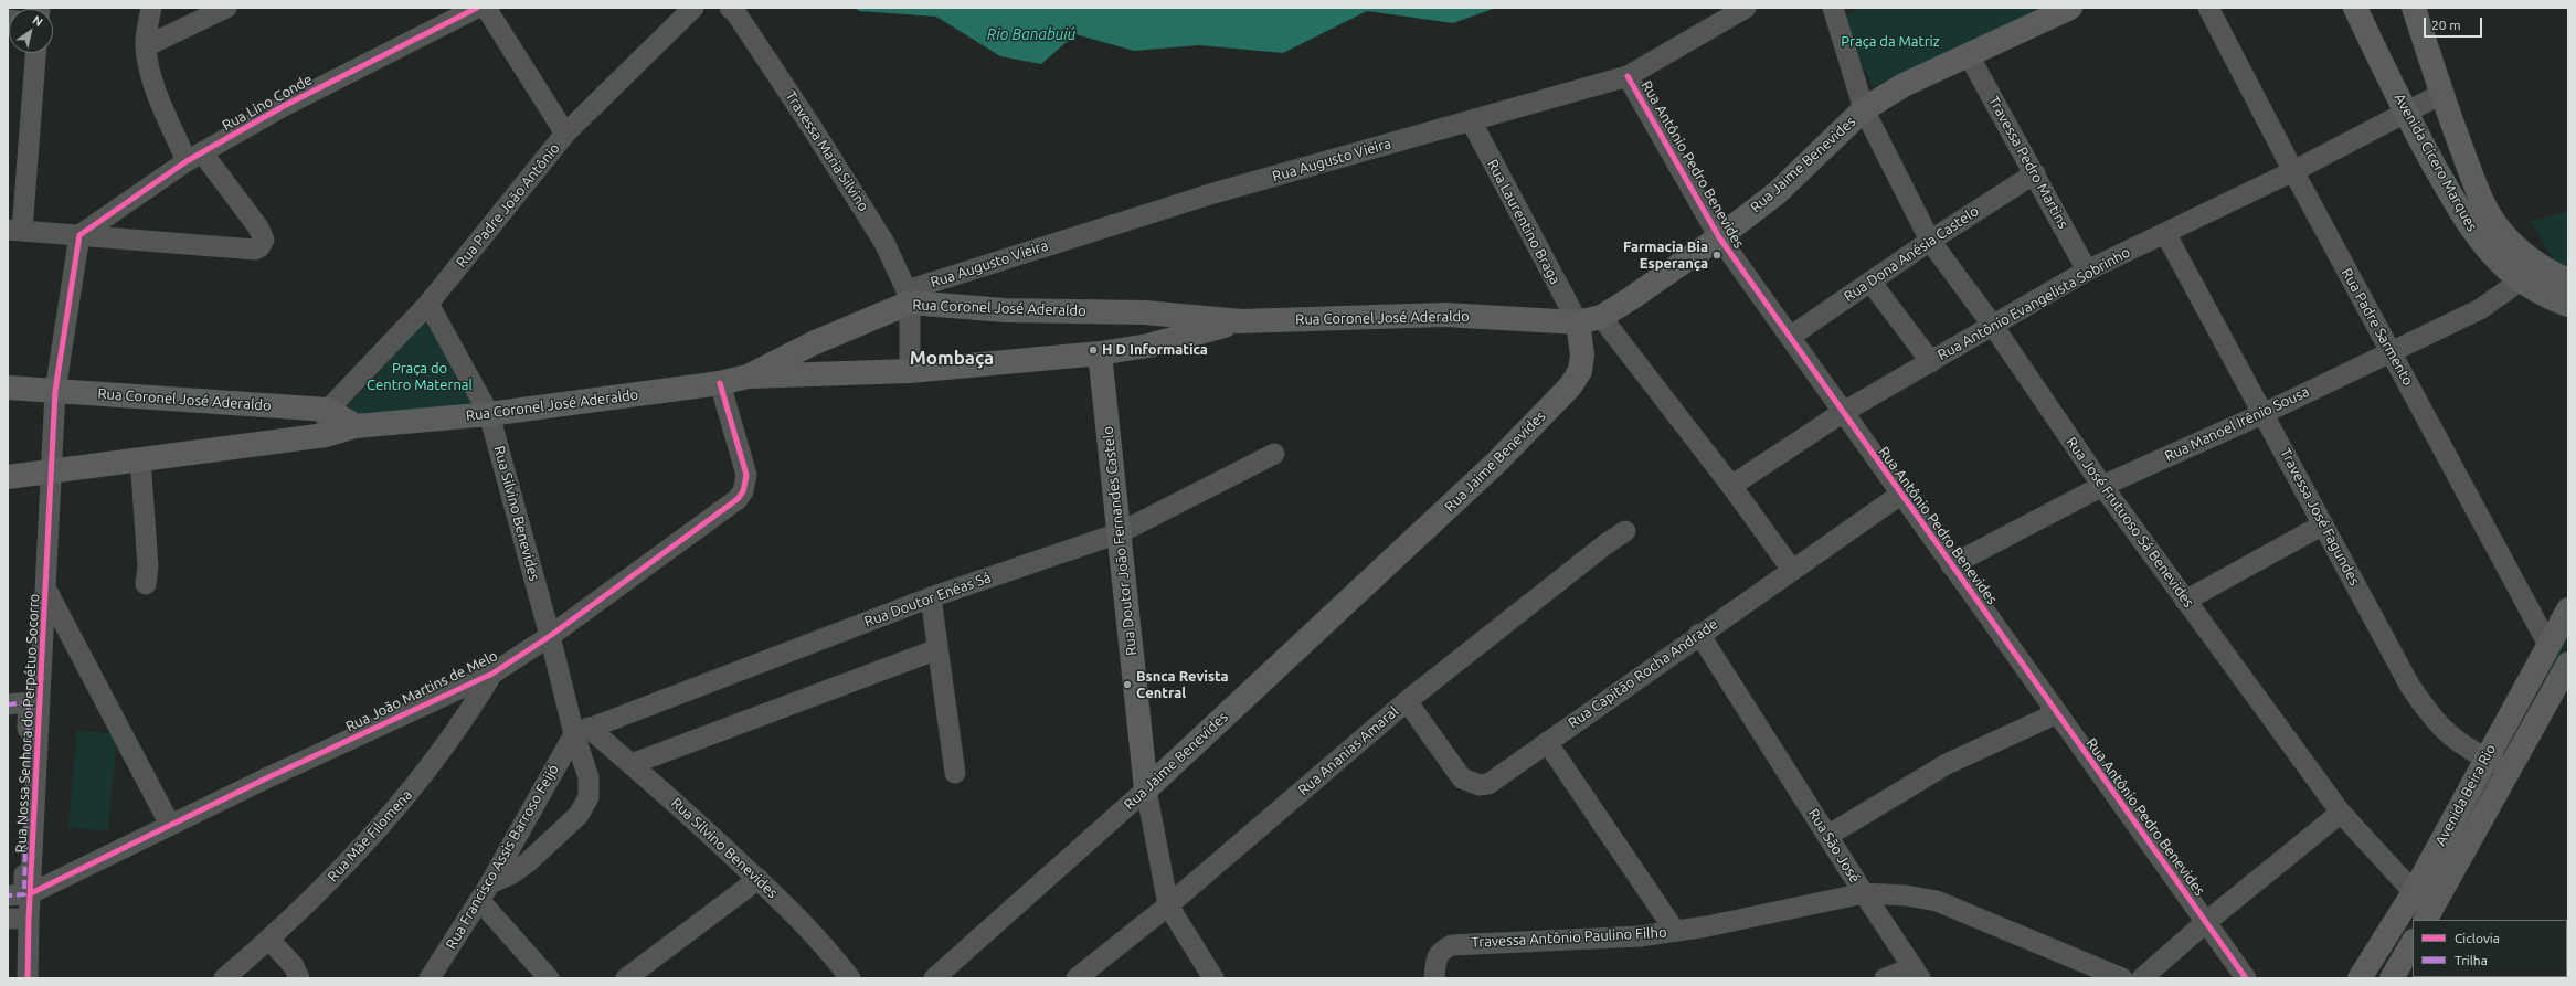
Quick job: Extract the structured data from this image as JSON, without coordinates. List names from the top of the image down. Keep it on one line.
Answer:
{"streets":{"main road":["Avenida Cícero Marques","Rua Jaime Benevides","Rua Coronel José Aderaldo","Rua Doutor João Fernandes Castelo","Avenida Beira Rio"],"street":["Rua Lino Conde","Travessa Maria Silvino","Rua Augusto Vieira","Travessa Pedro Martins","Rua Antônio Pedro Benevides","Rua Padre João Antônio","Rua Laurentino Braga","Rua Dona Anésia Castelo","Rua Antônio Evangelista Sobrinho","Rua Padre Sarmento","Rua Manoel Irênio Sousa","Rua Silvino Benevides","Travessa José Fagundes","Rua José Frutuoso Sá Benevides","Rua Doutor Enéas Sá","Rua Capitão Rocha Andrade","Rua João Martins de Melo","Rua Nossa Senhora do Perpétuo Socorro","Rua Ananias Amaral","Rua Mãe Filomena","Rua São José","Rua Francisco Assis Barroso Feijó","Travessa Antônio Paulino Filho"]},"crossings":[["Travessa Maria Silvino","Rua Augusto Vieira"],["Travessa Maria Silvino","Rua Coronel José Aderaldo"],["Rua Augusto Vieira","Rua Antônio Pedro Benevides"],["Rua Augusto Vieira","Rua Laurentino Braga"],["Rua Augusto Vieira","Rua Coronel José Aderaldo"],["Travessa Pedro Martins","Rua Jaime Benevides"],["Travessa Pedro Martins","Rua Dona Anésia Castelo"],["Travessa Pedro Martins","Rua Antônio Evangelista Sobrinho"],["Avenida Cícero Marques","Rua Antônio Evangelista Sobrinho"],["Avenida Cícero Marques","Rua Manoel Irênio Sousa"],["Rua Antônio Pedro Benevides","Rua Jaime Benevides"],["Rua Antônio Pedro Benevides","Rua Dona Anésia Castelo"],["Rua Antônio Pedro Benevides","Rua Antônio Evangelista Sobrinho"],["Rua Antônio Pedro Benevides","Rua Manoel Irênio Sousa"],["Rua Antônio Pedro Benevides","Rua Capitão Rocha Andrade"],["Rua Jaime Benevides","Rua Laurentino Braga"],["Rua Jaime Benevides","Rua Coronel José Aderaldo"],["Rua Jaime Benevides","Rua José Frutuoso Sá Benevides"],["Rua Jaime Benevides","Rua Doutor João Fernandes Castelo"],["Rua Padre João Antônio","Rua Coronel José Aderaldo"],["Rua Padre João Antônio","Rua Silvino Benevides"],["Rua Laurentino Braga","Rua Coronel José Aderaldo"],["Rua Dona Anésia Castelo","Rua José Frutuoso Sá Benevides"],["Rua Antônio Evangelista Sobrinho","Rua Padre Sarmento"],["Rua Antônio Evangelista Sobrinho","Travessa José Fagundes"],["Rua Antônio Evangelista Sobrinho","Rua José Frutuoso Sá Benevides"],["Rua Coronel José Aderaldo","Rua Silvino Benevides"],["Rua Coronel José Aderaldo","Rua Doutor João Fernandes Castelo"],["Rua Coronel José Aderaldo","Rua João Martins de Melo"],["Rua Coronel José Aderaldo","Rua Nossa Senhora do Perpétuo Socorro"],["Rua Padre Sarmento","Rua Manoel Irênio Sousa"],["Rua Padre Sarmento","Avenida Beira Rio"],["Rua Manoel Irênio Sousa","Travessa José Fagundes"],["Rua Manoel Irênio Sousa","Rua José Frutuoso Sá Benevides"],["Rua Silvino Benevides","Rua Doutor Enéas Sá"],["Rua Silvino Benevides","Rua João Martins de Melo"],["Rua Silvino Benevides","Rua Francisco Assis Barroso Feijó"],["Travessa José Fagundes","Avenida Beira Rio"],["Rua José Frutuoso Sá Benevides","Avenida Beira Rio"],["Rua Doutor João Fernandes Castelo","Rua Doutor Enéas Sá"],["Rua Doutor João Fernandes Castelo","Rua Ananias Amaral"],["Rua Doutor Enéas Sá","Rua Francisco Assis Barroso Feijó"],["Rua Capitão Rocha Andrade","Rua Ananias Amaral"],["Rua Capitão Rocha Andrade","Rua São José"],["Rua João Martins de Melo","Rua Nossa Senhora do Perpétuo Socorro"],["Rua João Martins de Melo","Rua Mãe Filomena"],["Rua São José","Travessa Antônio Paulino Filho"]],"districts":["Mombaça"],"water":["Rio Banabuiú"],"parks":["Praça da Matriz","Praça do Centro Maternal"],"places":["Farmacia Bia Esperança","H D Informatica","Bsnca Revista Central"],"legend":["Ciclovia","Trilha"],"scale_bar":"20 m","north":"top right"}
